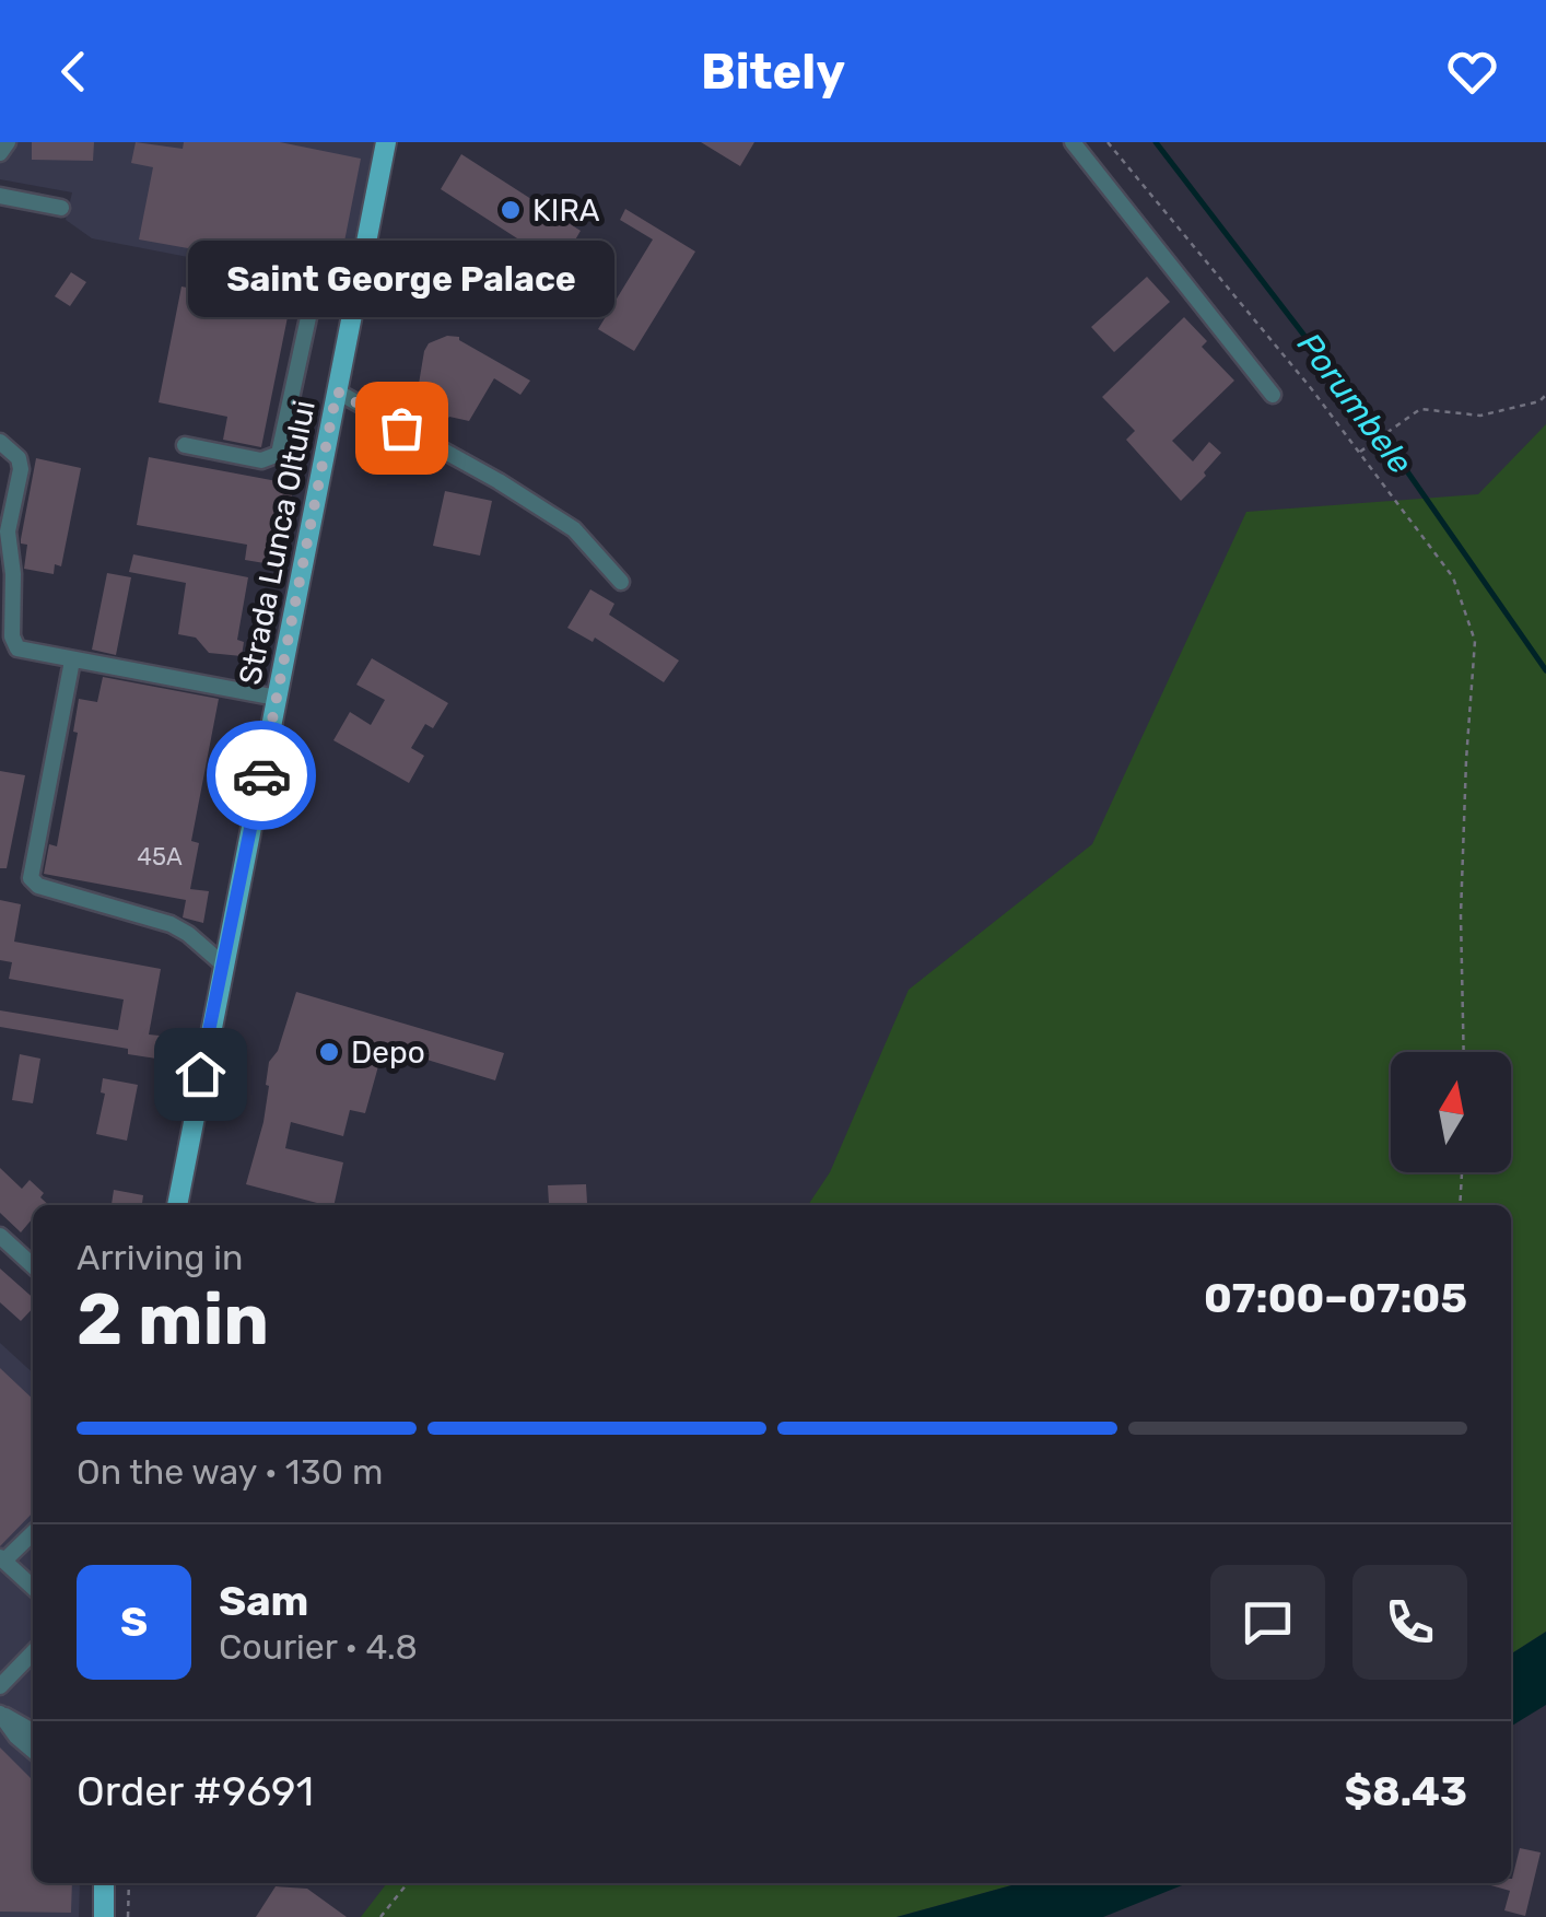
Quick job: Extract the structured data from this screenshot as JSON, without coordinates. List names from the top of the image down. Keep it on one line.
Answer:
{"streets":{"main road":["Strada Lunca Oltului"]},"water":["Porumbele"],"places":["KIRA","Saint George Palace","Depo"],"house_numbers":["45A"],"north":"top","page":{"header":"Bitely","bubble":"Saint George Palace","heading":["2 min","Arriving in","07:00–07:05"],"panel":["Sam","Courier · 4.8","Order #9691","$8.43"],"bar":"On the way · 130 m","round":"S"}}
